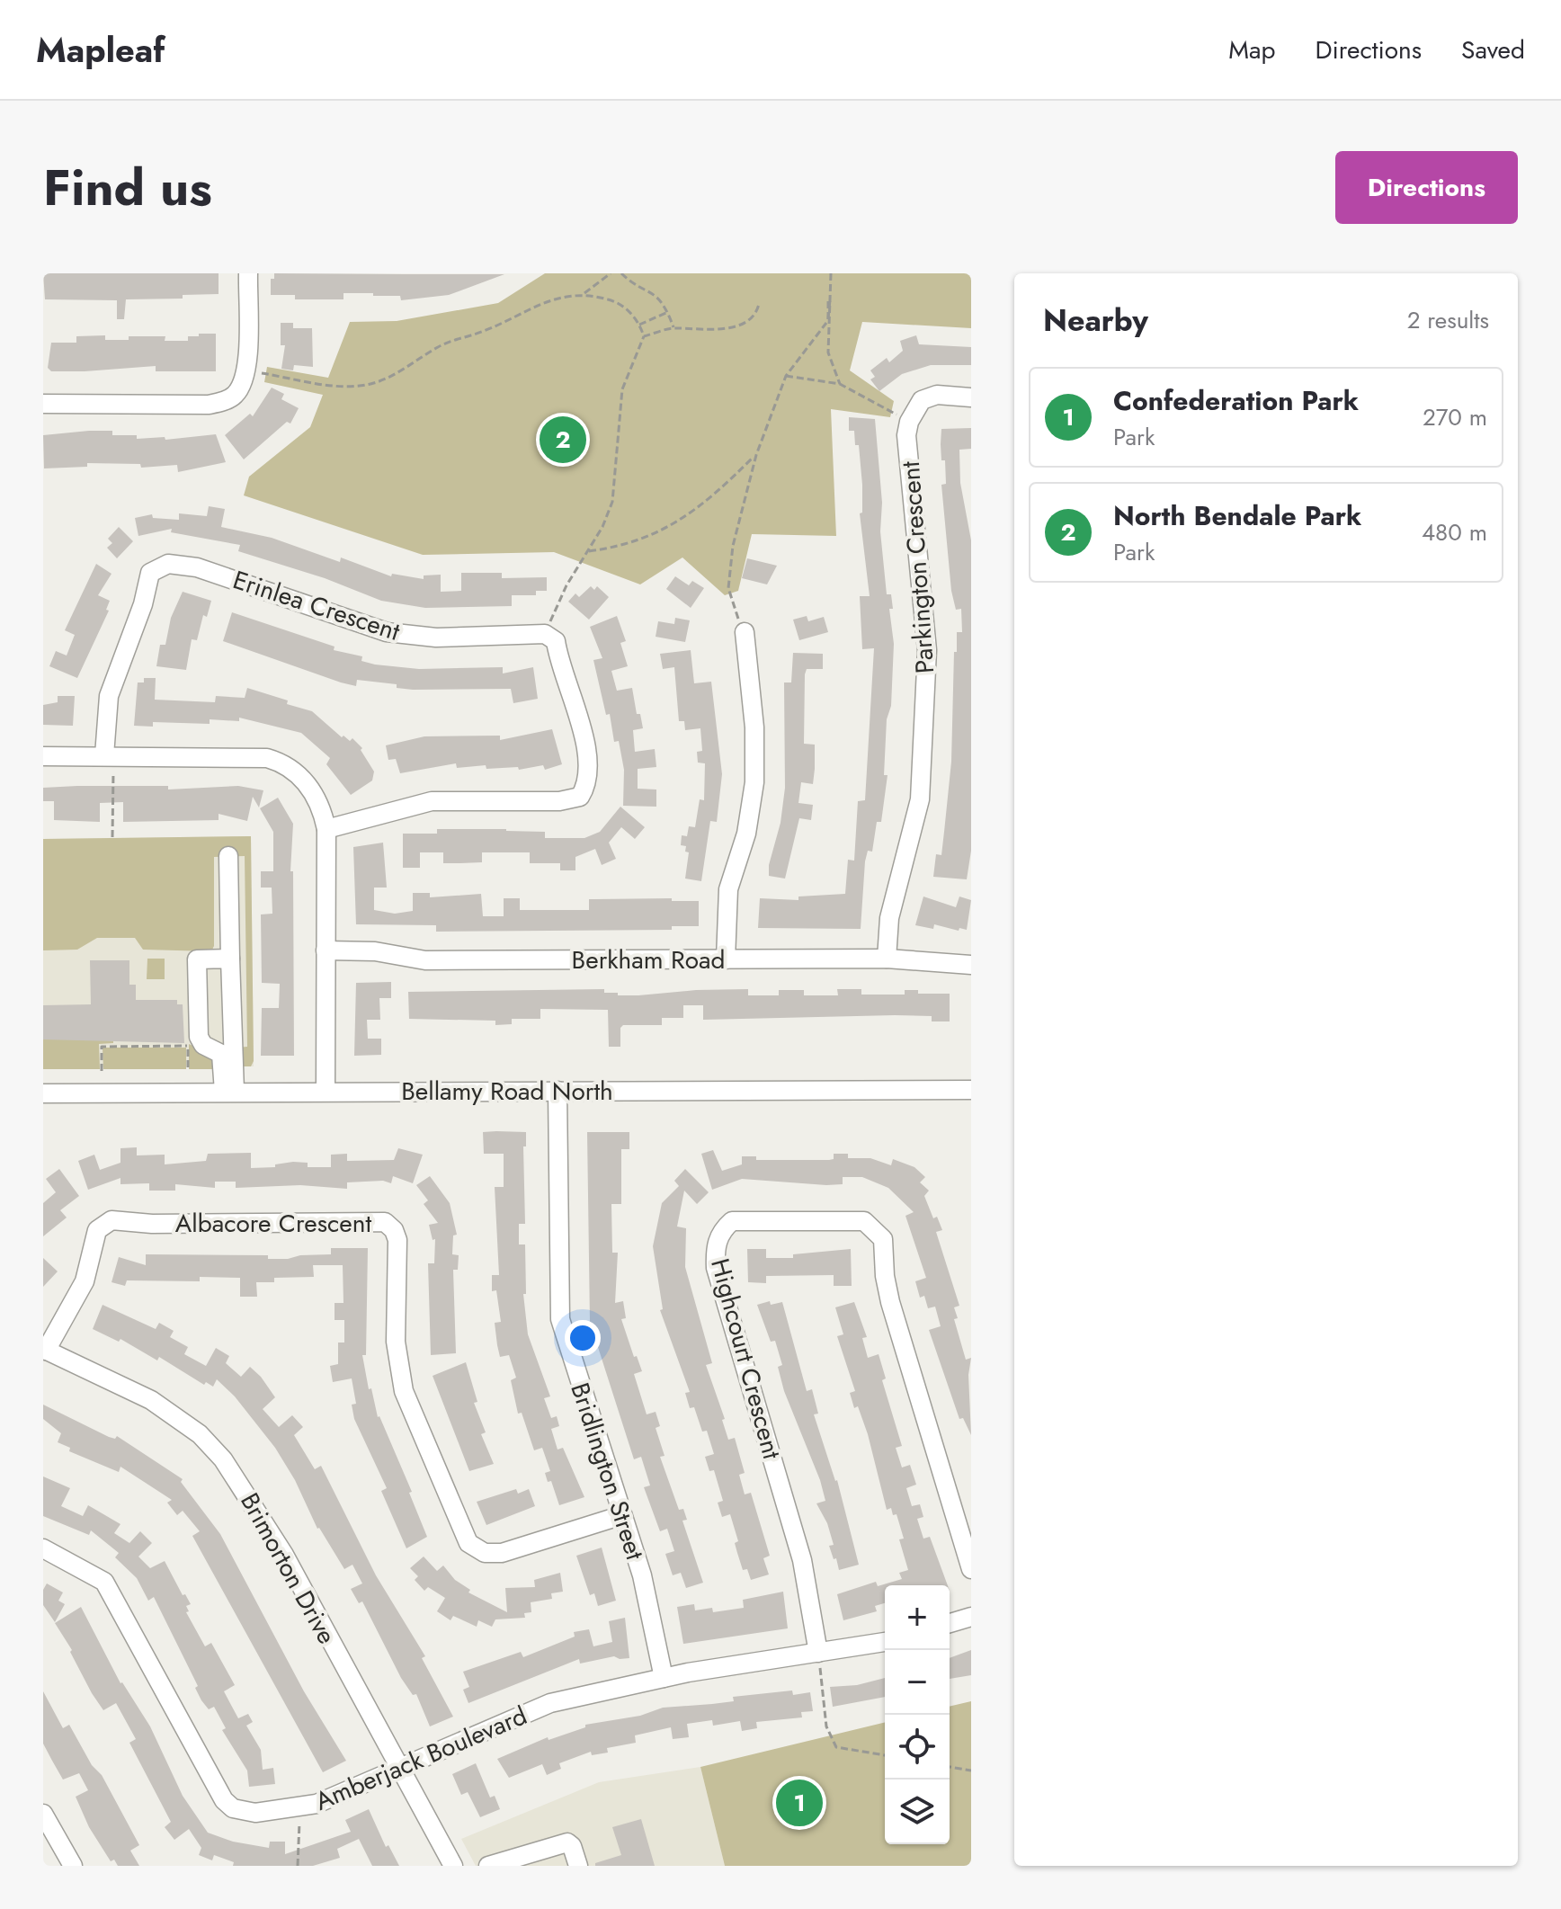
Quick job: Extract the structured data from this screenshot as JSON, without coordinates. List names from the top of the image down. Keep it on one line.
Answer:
{"streets":{"street":["Parkington Crescent","Erinlea Crescent","Berkham Road","Bellamy Road North","Albacore Crescent","Highcourt Crescent","Bridlington Street","Brimorton Drive","Amberjack Boulevard"]},"crossings":[["Parkington Crescent","Berkham Road"],["Bellamy Road North","Bridlington Street"],["Albacore Crescent","Bridlington Street"],["Albacore Crescent","Brimorton Drive"],["Highcourt Crescent","Amberjack Boulevard"],["Bridlington Street","Amberjack Boulevard"],["Brimorton Drive","Amberjack Boulevard"]],"page":{"header":"Mapleaf","nav":["Map","Directions","Saved"],"title":"Find us","buttons":"Directions","heading":["Nearby","2 results"],"list":[{"mark":"1","name":"Confederation Park","note":"Park","value":"270 m"},{"mark":"2","name":"North Bendale Park","note":"Park","value":"480 m"}],"pins":["2","1"],"map_buttons":["+","−"]}}
